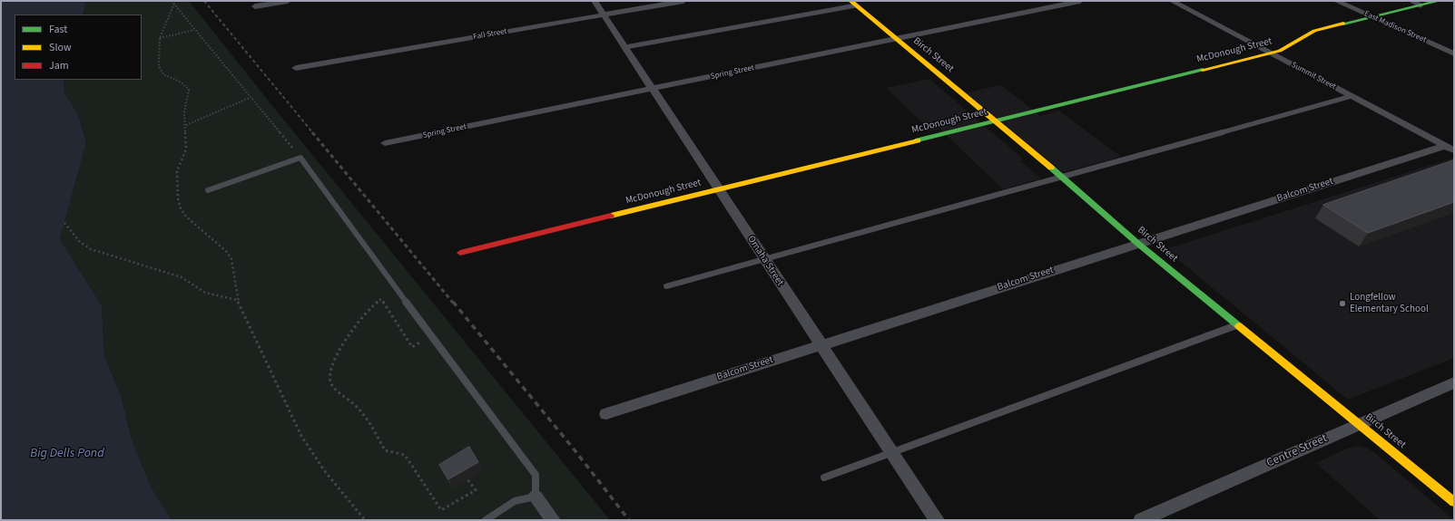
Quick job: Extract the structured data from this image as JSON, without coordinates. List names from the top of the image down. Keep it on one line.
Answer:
{"streets":{"street":["East Madison Street","Fall Street","McDonough Street","Birch Street","Spring Street","Summit Street","Balcom Street","Omaha Street","Centre Street"]},"crossings":[["East Madison Street","McDonough Street"],["Fall Street","Omaha Street"],["McDonough Street","Birch Street"],["McDonough Street","Summit Street"],["McDonough Street","Omaha Street"],["Birch Street","Spring Street"],["Birch Street","Balcom Street"],["Birch Street","Centre Street"],["Spring Street","Omaha Street"],["Summit Street","Balcom Street"],["Balcom Street","Omaha Street"]],"water":["Big Dells Pond"],"places":["Longfellow Elementary School"],"legend":["Fast","Slow","Jam"]}
